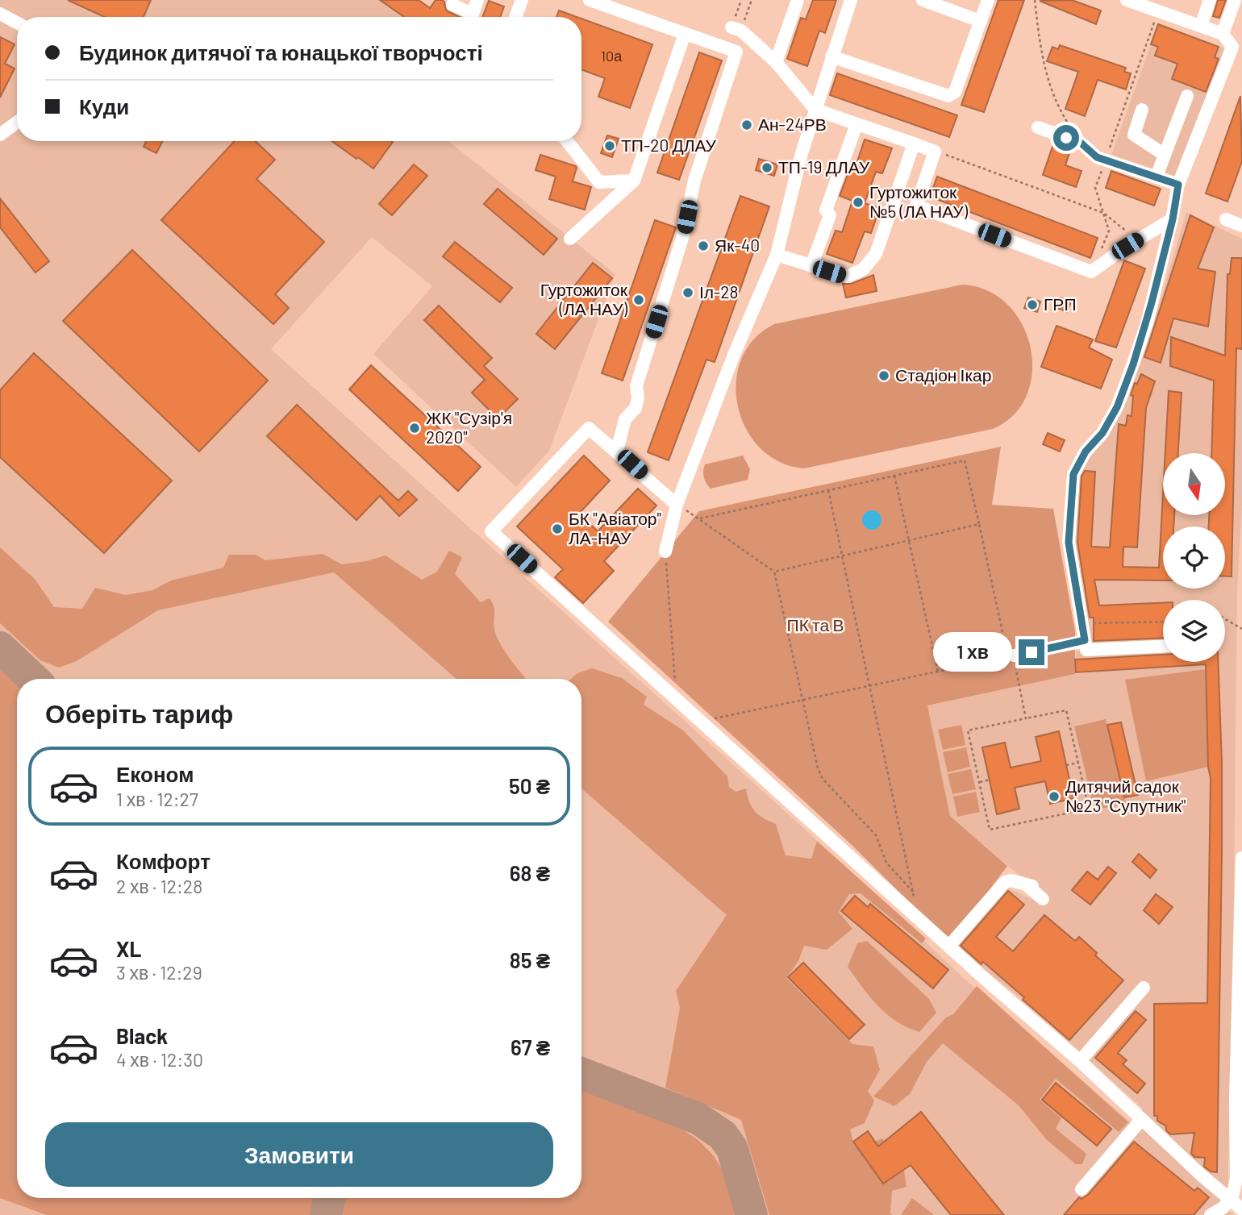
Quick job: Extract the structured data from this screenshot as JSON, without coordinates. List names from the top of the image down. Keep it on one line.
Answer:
{"parks":["ПК та В"],"places":["Ан-24РВ","ТП-20 ДЛАУ","ТП-19 ДЛАУ","Гуртожиток №5 (ЛА НАУ)","Як-40","Іл-28","Гуртожиток (ЛА НАУ)","ГРП","Стадіон Ікар","ЖК \"Сузір'я 2020\"","БК \"Авіатор\" ЛА-НАУ","Дитячий садок №23 \"Супутник\""],"house_numbers":["10а"],"north":"bottom","page":{"banner":["Будинок дитячої та юнацької творчості","Куди"],"bubble":"1 хв","heading":"Оберіть тариф","list":[{"name":"Економ","note":"1 хв · 12:27","value":"50 ₴"},{"name":"Комфорт","note":"2 хв · 12:28","value":"68 ₴"},{"name":"XL","note":"3 хв · 12:29","value":"85 ₴"},{"name":"Black","note":"4 хв · 12:30","value":"67 ₴"}],"buttons":"Замовити"}}
